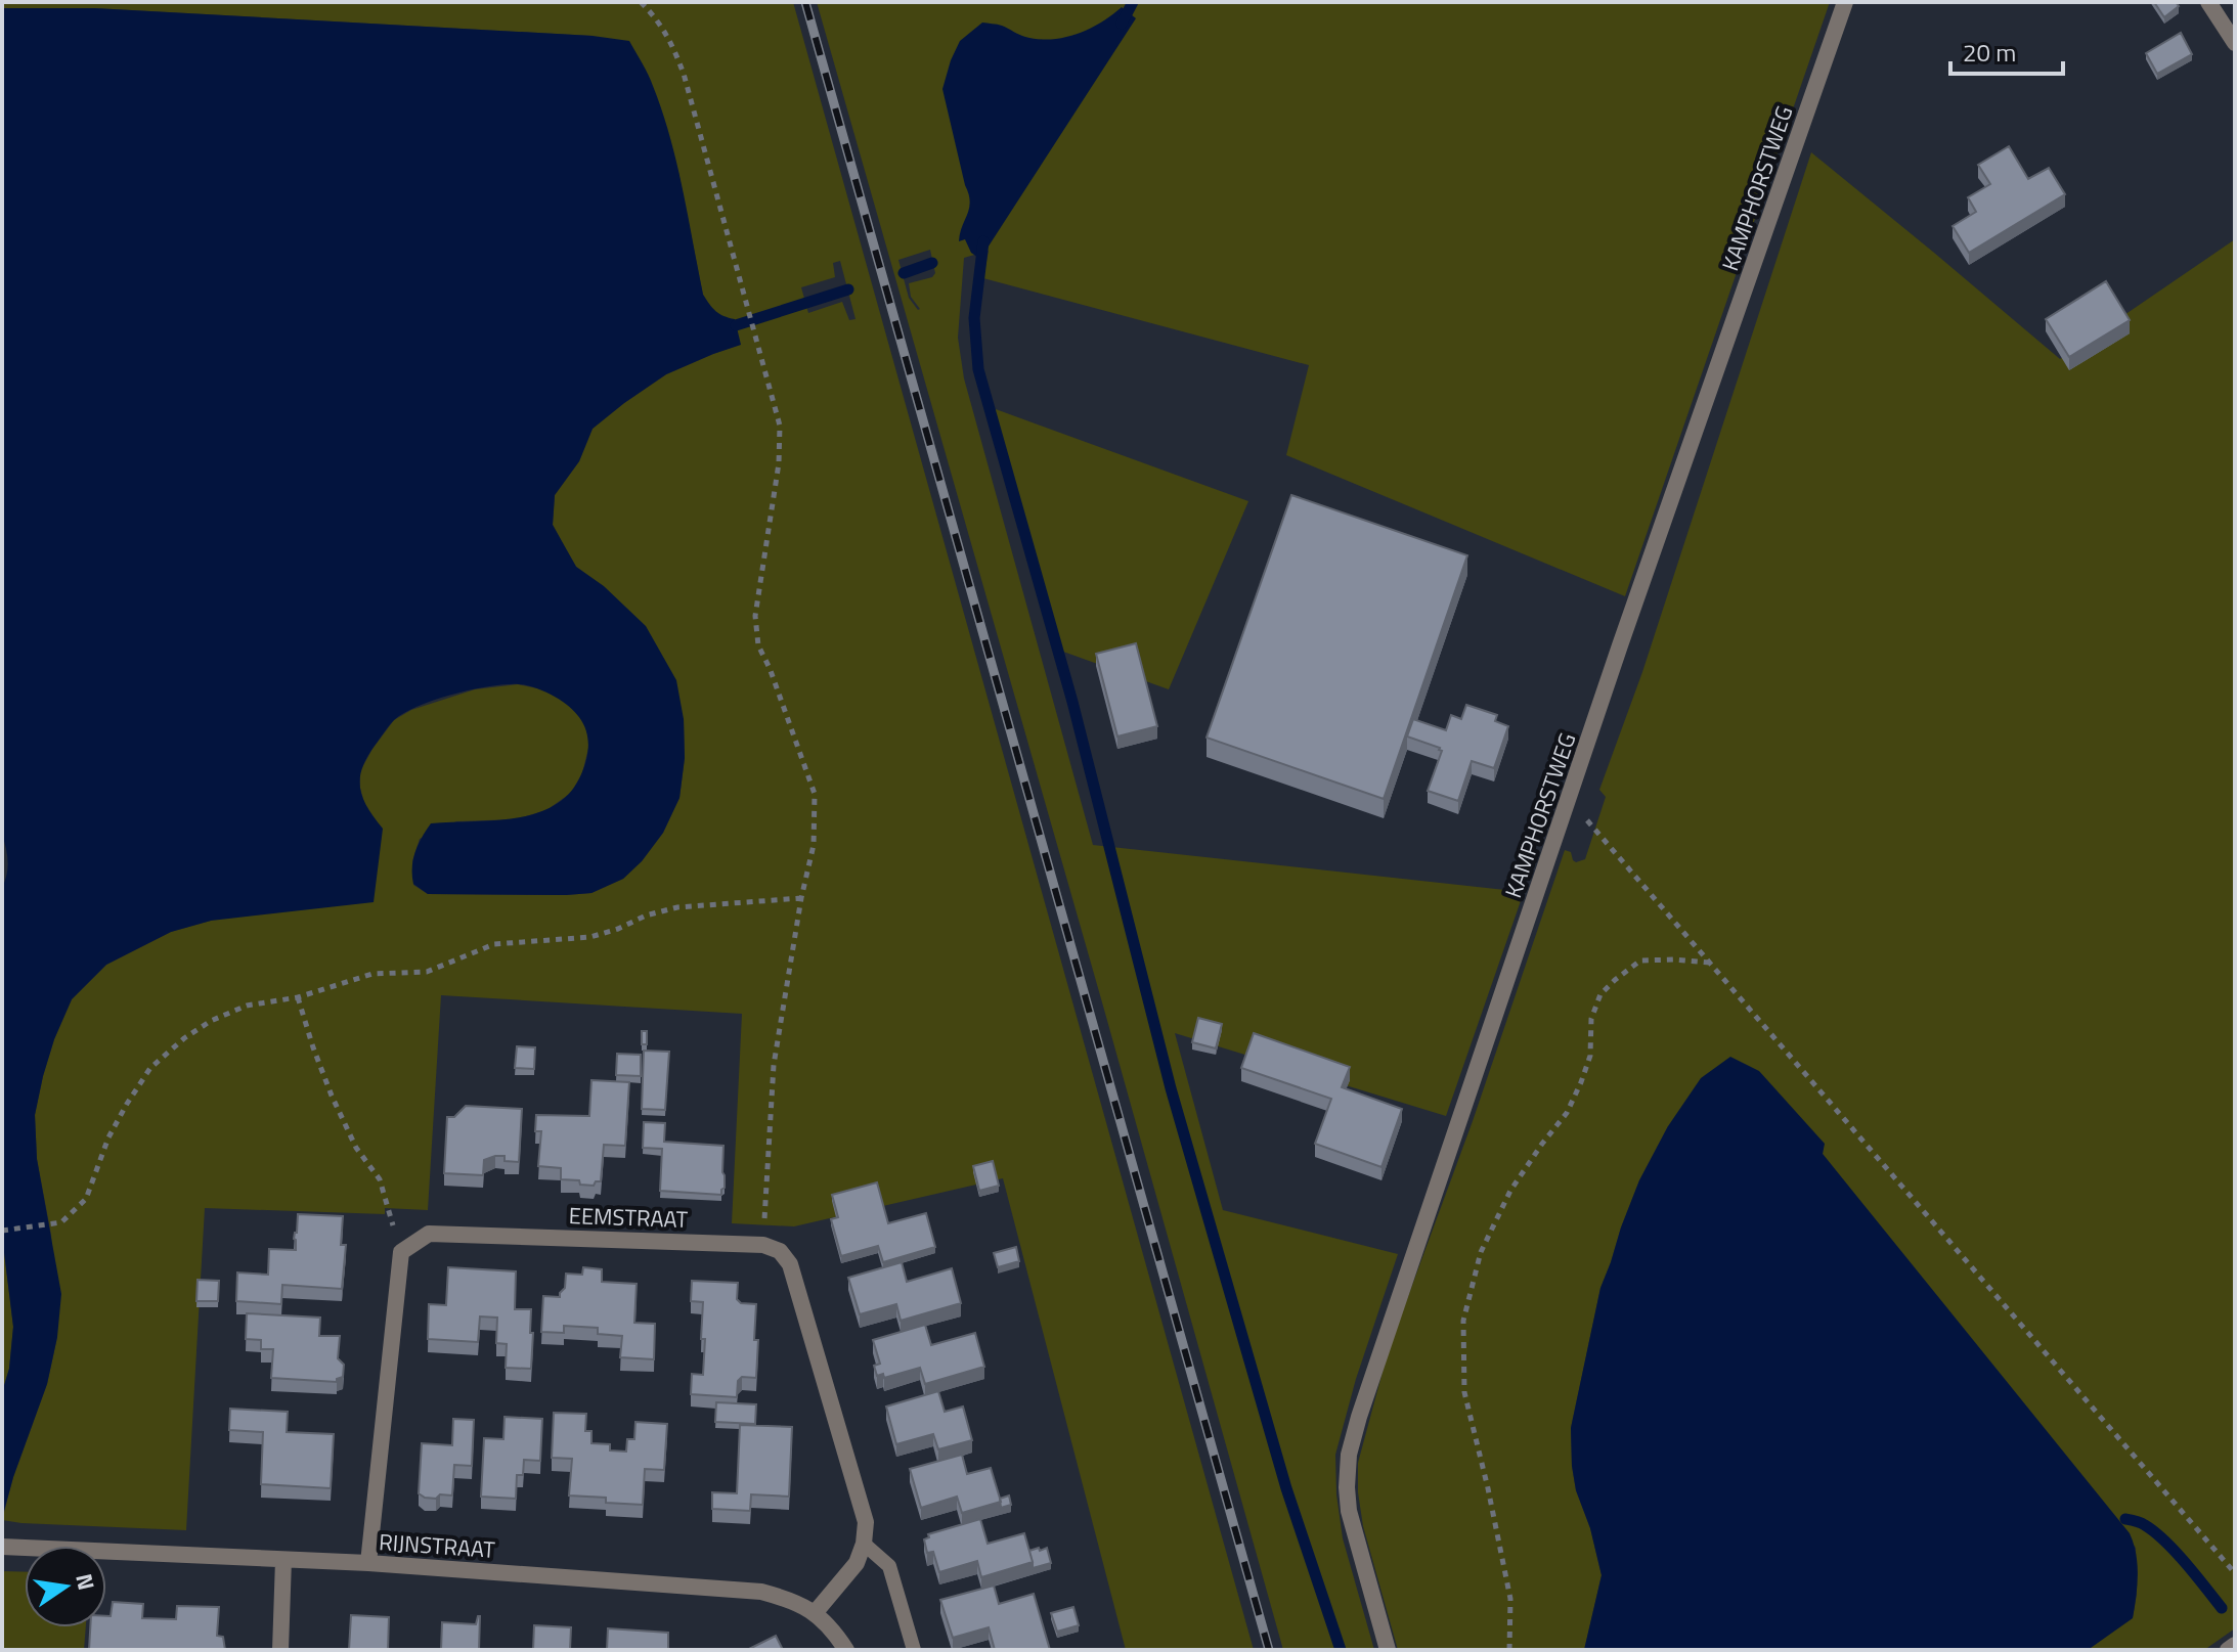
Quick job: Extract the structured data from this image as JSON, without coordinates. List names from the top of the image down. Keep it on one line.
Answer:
{"streets":{"street":["KAMPHORSTWEG","EEMSTRAAT","RIJNSTRAAT"]},"scale_bar":"20 m","north":"right"}
